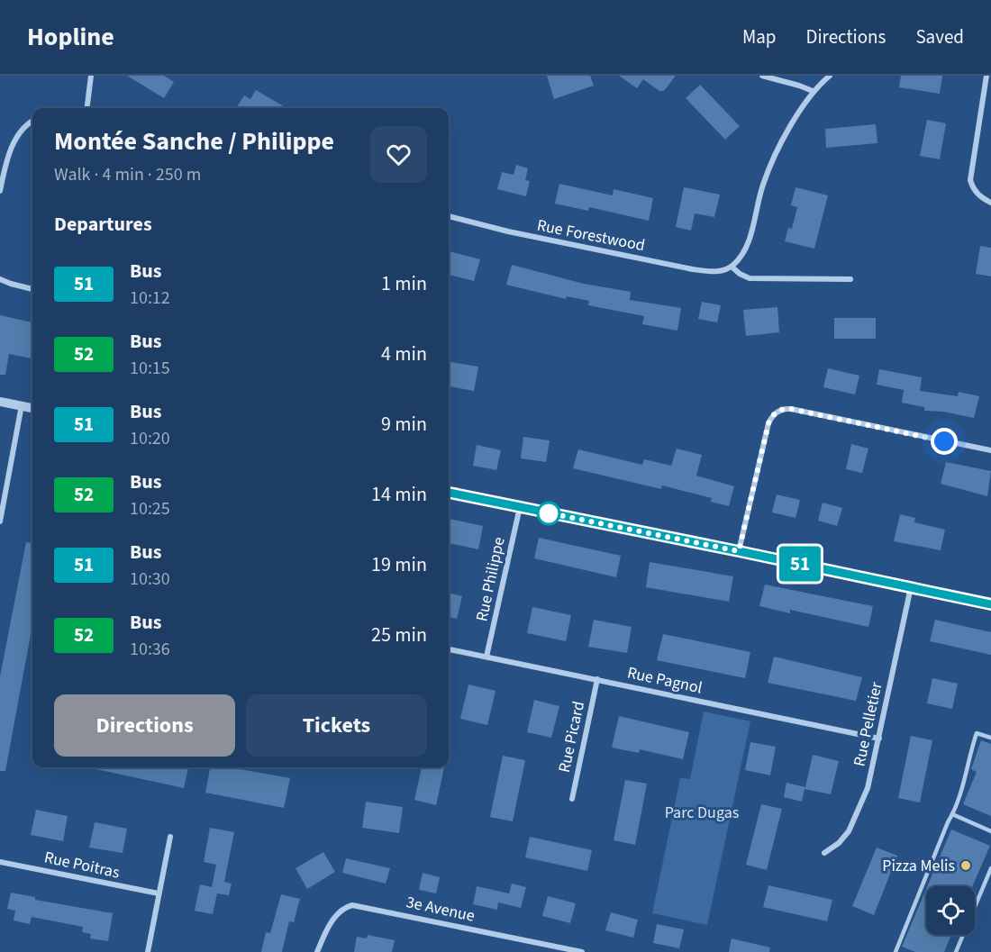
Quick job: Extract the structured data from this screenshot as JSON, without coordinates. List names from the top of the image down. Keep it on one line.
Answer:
{"streets":{"street":["Rue Forestwood","Rue Philippe","Rue Pagnol","Rue Pelletier","Rue Picard","Rue Poitras","3e Avenue"]},"crossings":[["Rue Philippe","Rue Pagnol"],["Rue Pagnol","Rue Pelletier"],["Rue Pagnol","Rue Picard"]],"parks":["Parc Dugas"],"places":["Pizza Melis"],"lines":["bus line 51"],"page":{"header":"Hopline","nav":["Map","Directions","Saved"],"on_map":"51","heading":[["Montée Sanche / Philippe","Walk · 4 min · 250 m"],"Departures"],"list":[{"mark":"51","name":"Bus","note":"10:12","value":"1 min"},{"mark":"52","name":"Bus","note":"10:15","value":"4 min"},{"mark":"51","name":"Bus","note":"10:20","value":"9 min"},{"mark":"52","name":"Bus","note":"10:25","value":"14 min"},{"mark":"51","name":"Bus","note":"10:30","value":"19 min"},{"mark":"52","name":"Bus","note":"10:36","value":"25 min"}],"buttons":["Directions","Tickets"]}}
